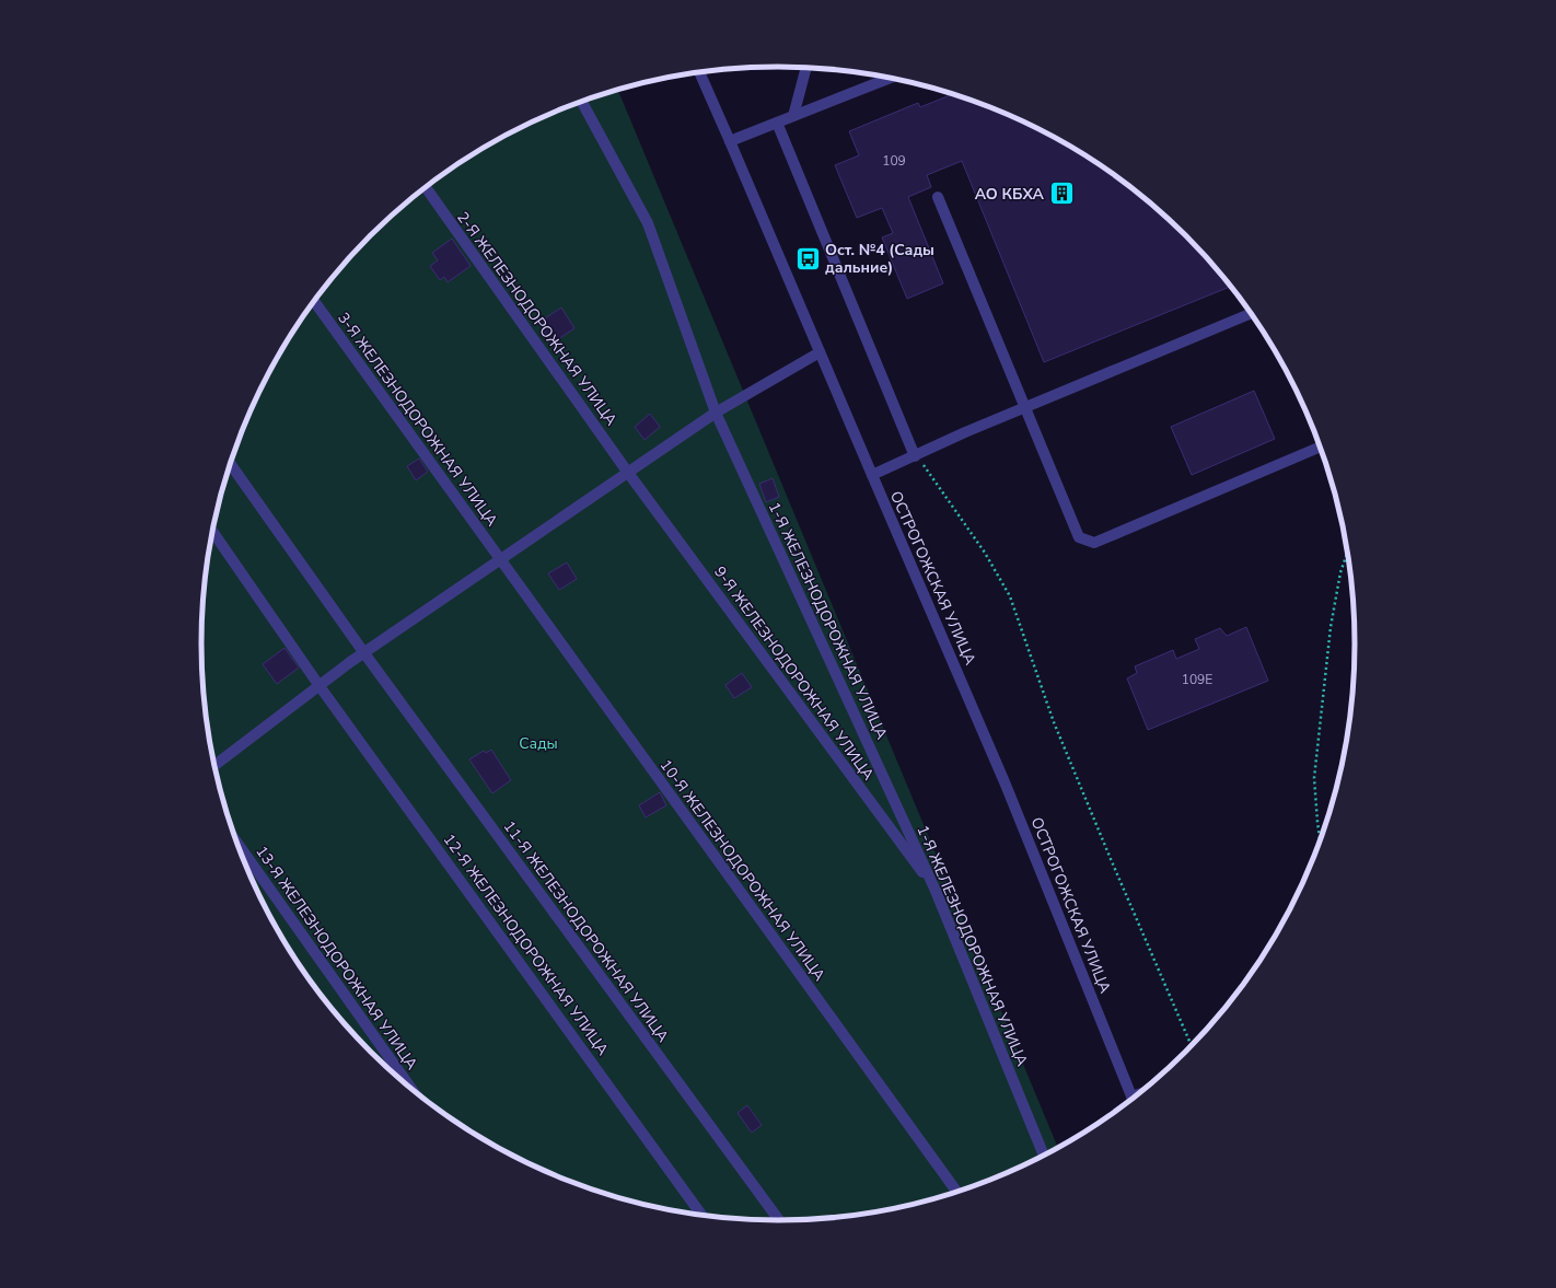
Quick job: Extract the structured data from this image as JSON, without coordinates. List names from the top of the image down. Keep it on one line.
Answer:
{"streets":{"street":["2-Я ЖЕЛЕЗНОДОРОЖНАЯ УЛИЦА","3-Я ЖЕЛЕЗНОДОРОЖНАЯ УЛИЦА","ОСТРОГОЖСКАЯ УЛИЦА","1-Я ЖЕЛЕЗНОДОРОЖНАЯ УЛИЦА","9-Я ЖЕЛЕЗНОДОРОЖНАЯ УЛИЦА","10-Я ЖЕЛЕЗНОДОРОЖНАЯ УЛИЦА","11-Я ЖЕЛЕЗНОДОРОЖНАЯ УЛИЦА","12-Я ЖЕЛЕЗНОДОРОЖНАЯ УЛИЦА","13-Я ЖЕЛЕЗНОДОРОЖНАЯ УЛИЦА"]},"crossings":[["2-Я ЖЕЛЕЗНОДОРОЖНАЯ УЛИЦА","9-Я ЖЕЛЕЗНОДОРОЖНАЯ УЛИЦА"],["3-Я ЖЕЛЕЗНОДОРОЖНАЯ УЛИЦА","10-Я ЖЕЛЕЗНОДОРОЖНАЯ УЛИЦА"],["1-Я ЖЕЛЕЗНОДОРОЖНАЯ УЛИЦА","9-Я ЖЕЛЕЗНОДОРОЖНАЯ УЛИЦА"]],"parks":["Сады"],"places":{"building":["АО КБХА"],"bus stop":["Ост. №4 (Сады дальние)"]},"house_numbers":["109","109Е"]}
